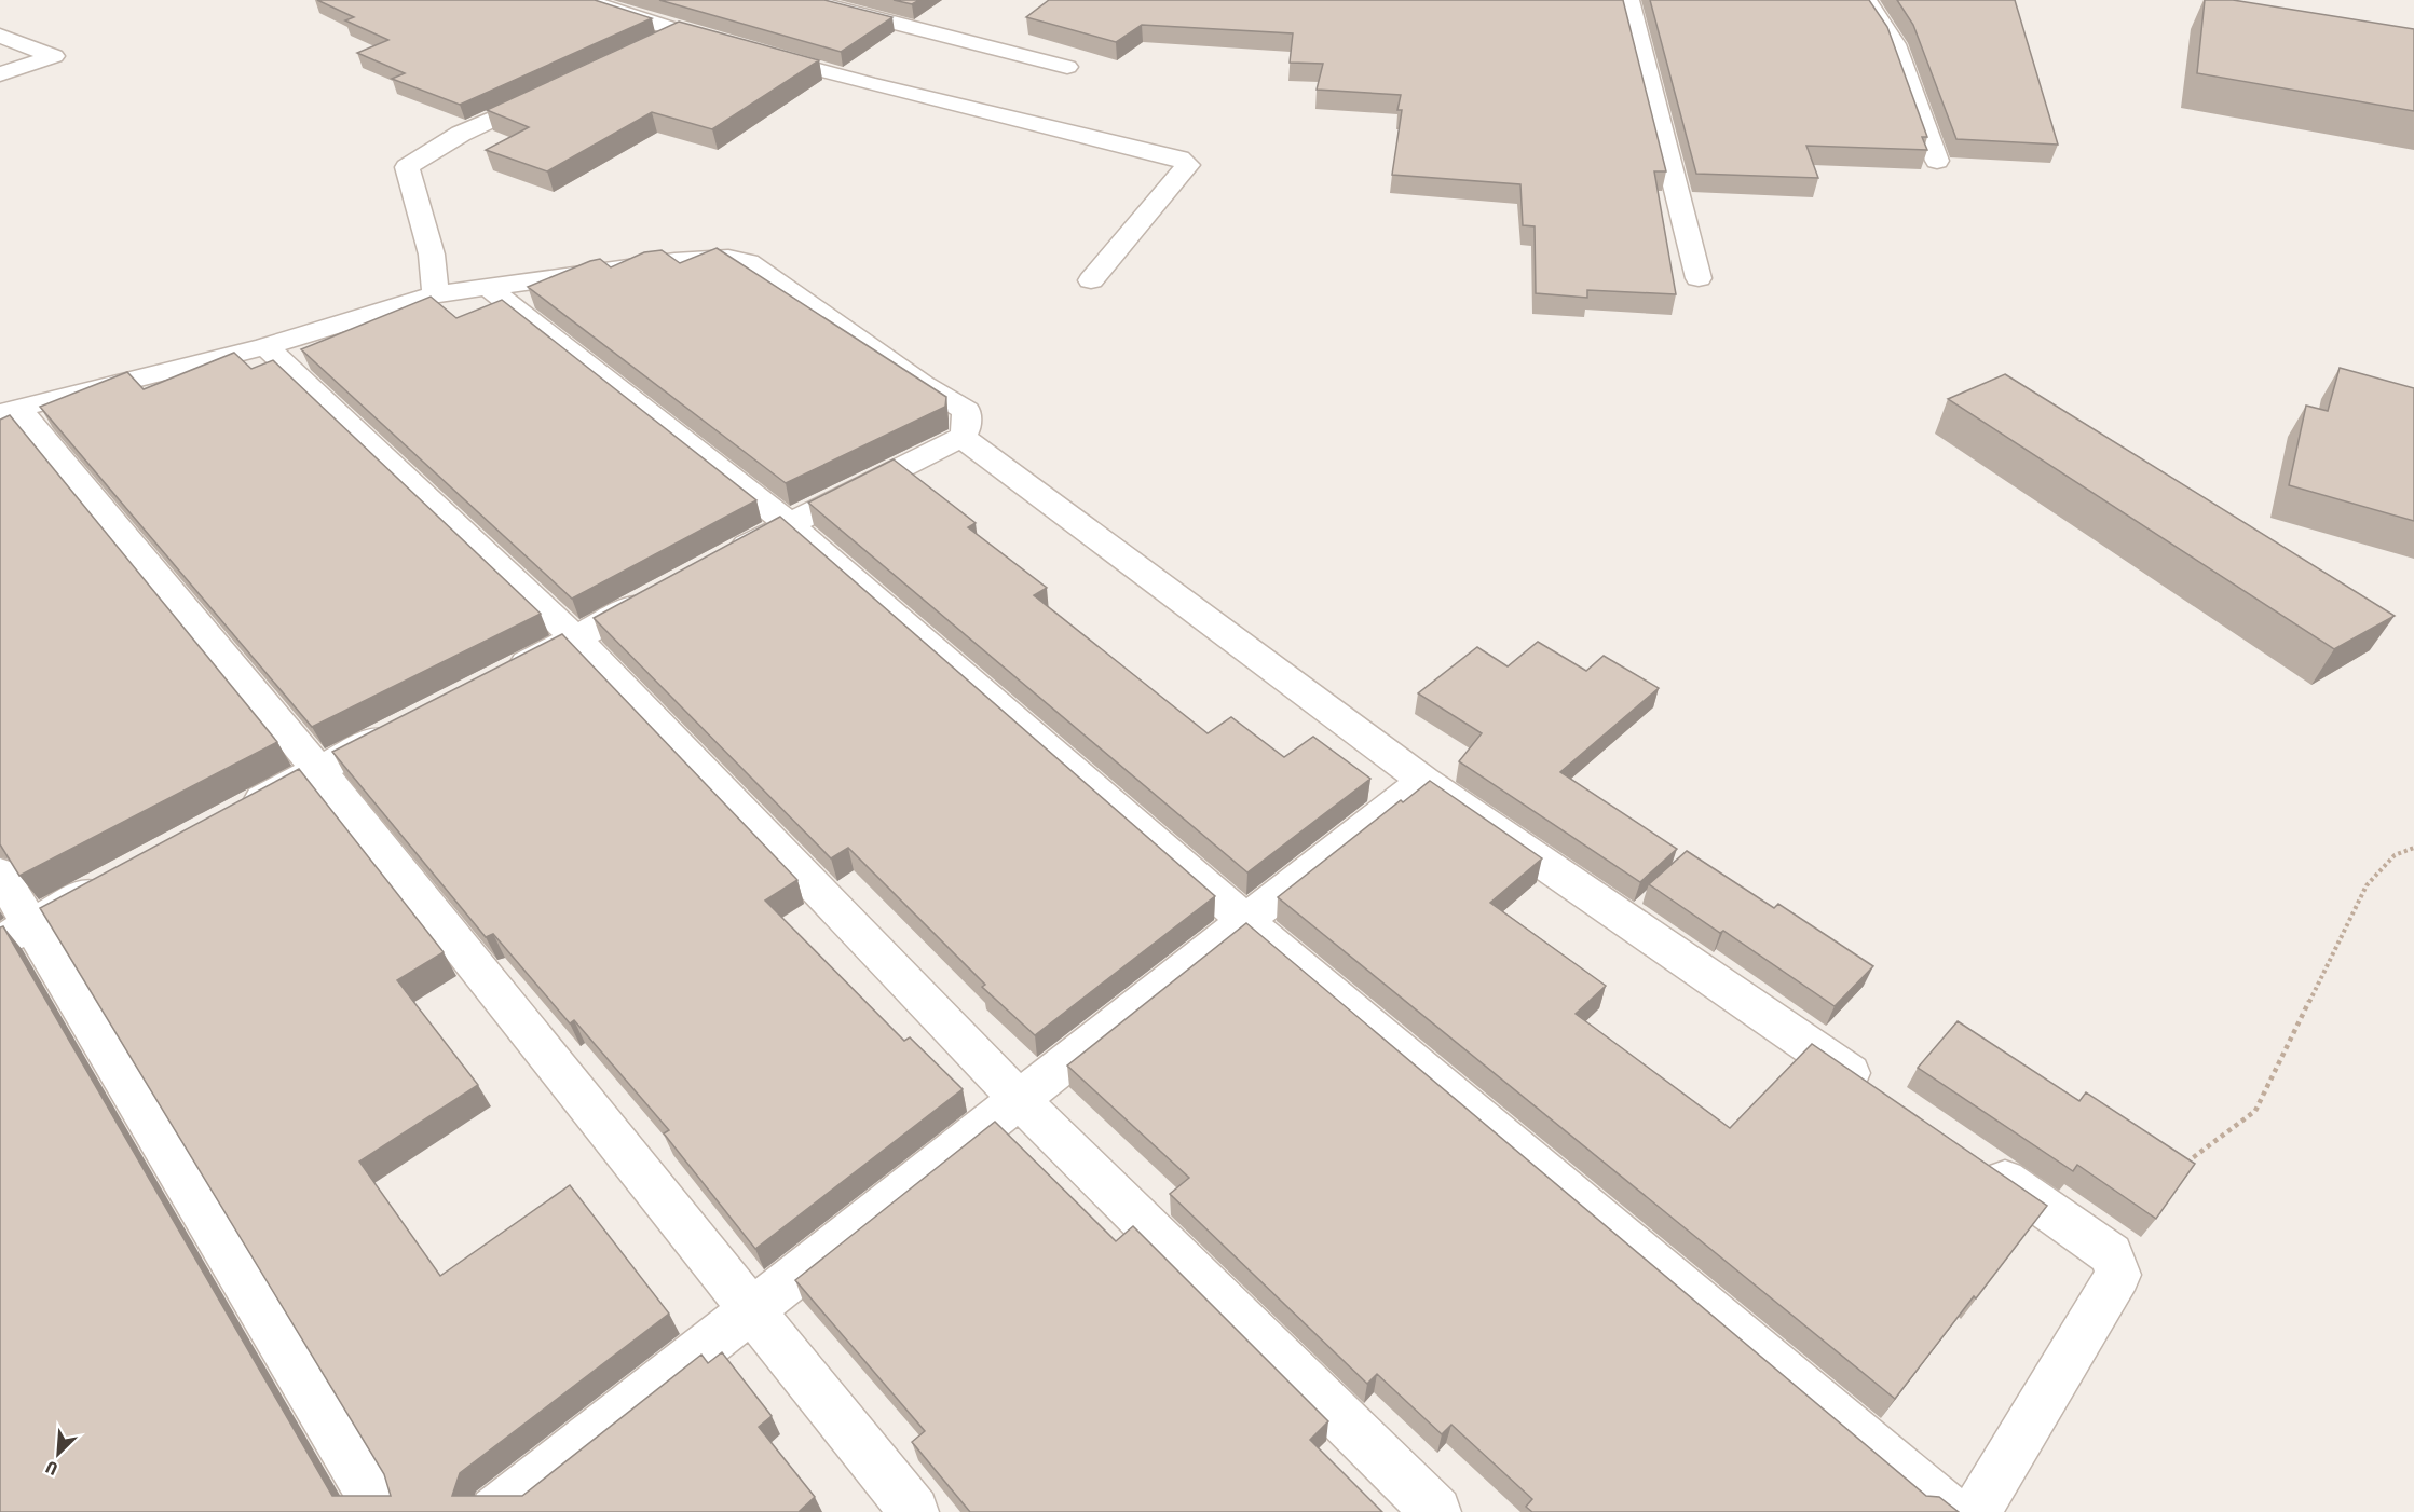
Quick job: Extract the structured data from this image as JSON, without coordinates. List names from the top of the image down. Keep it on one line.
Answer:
{"north":"bottom left"}
